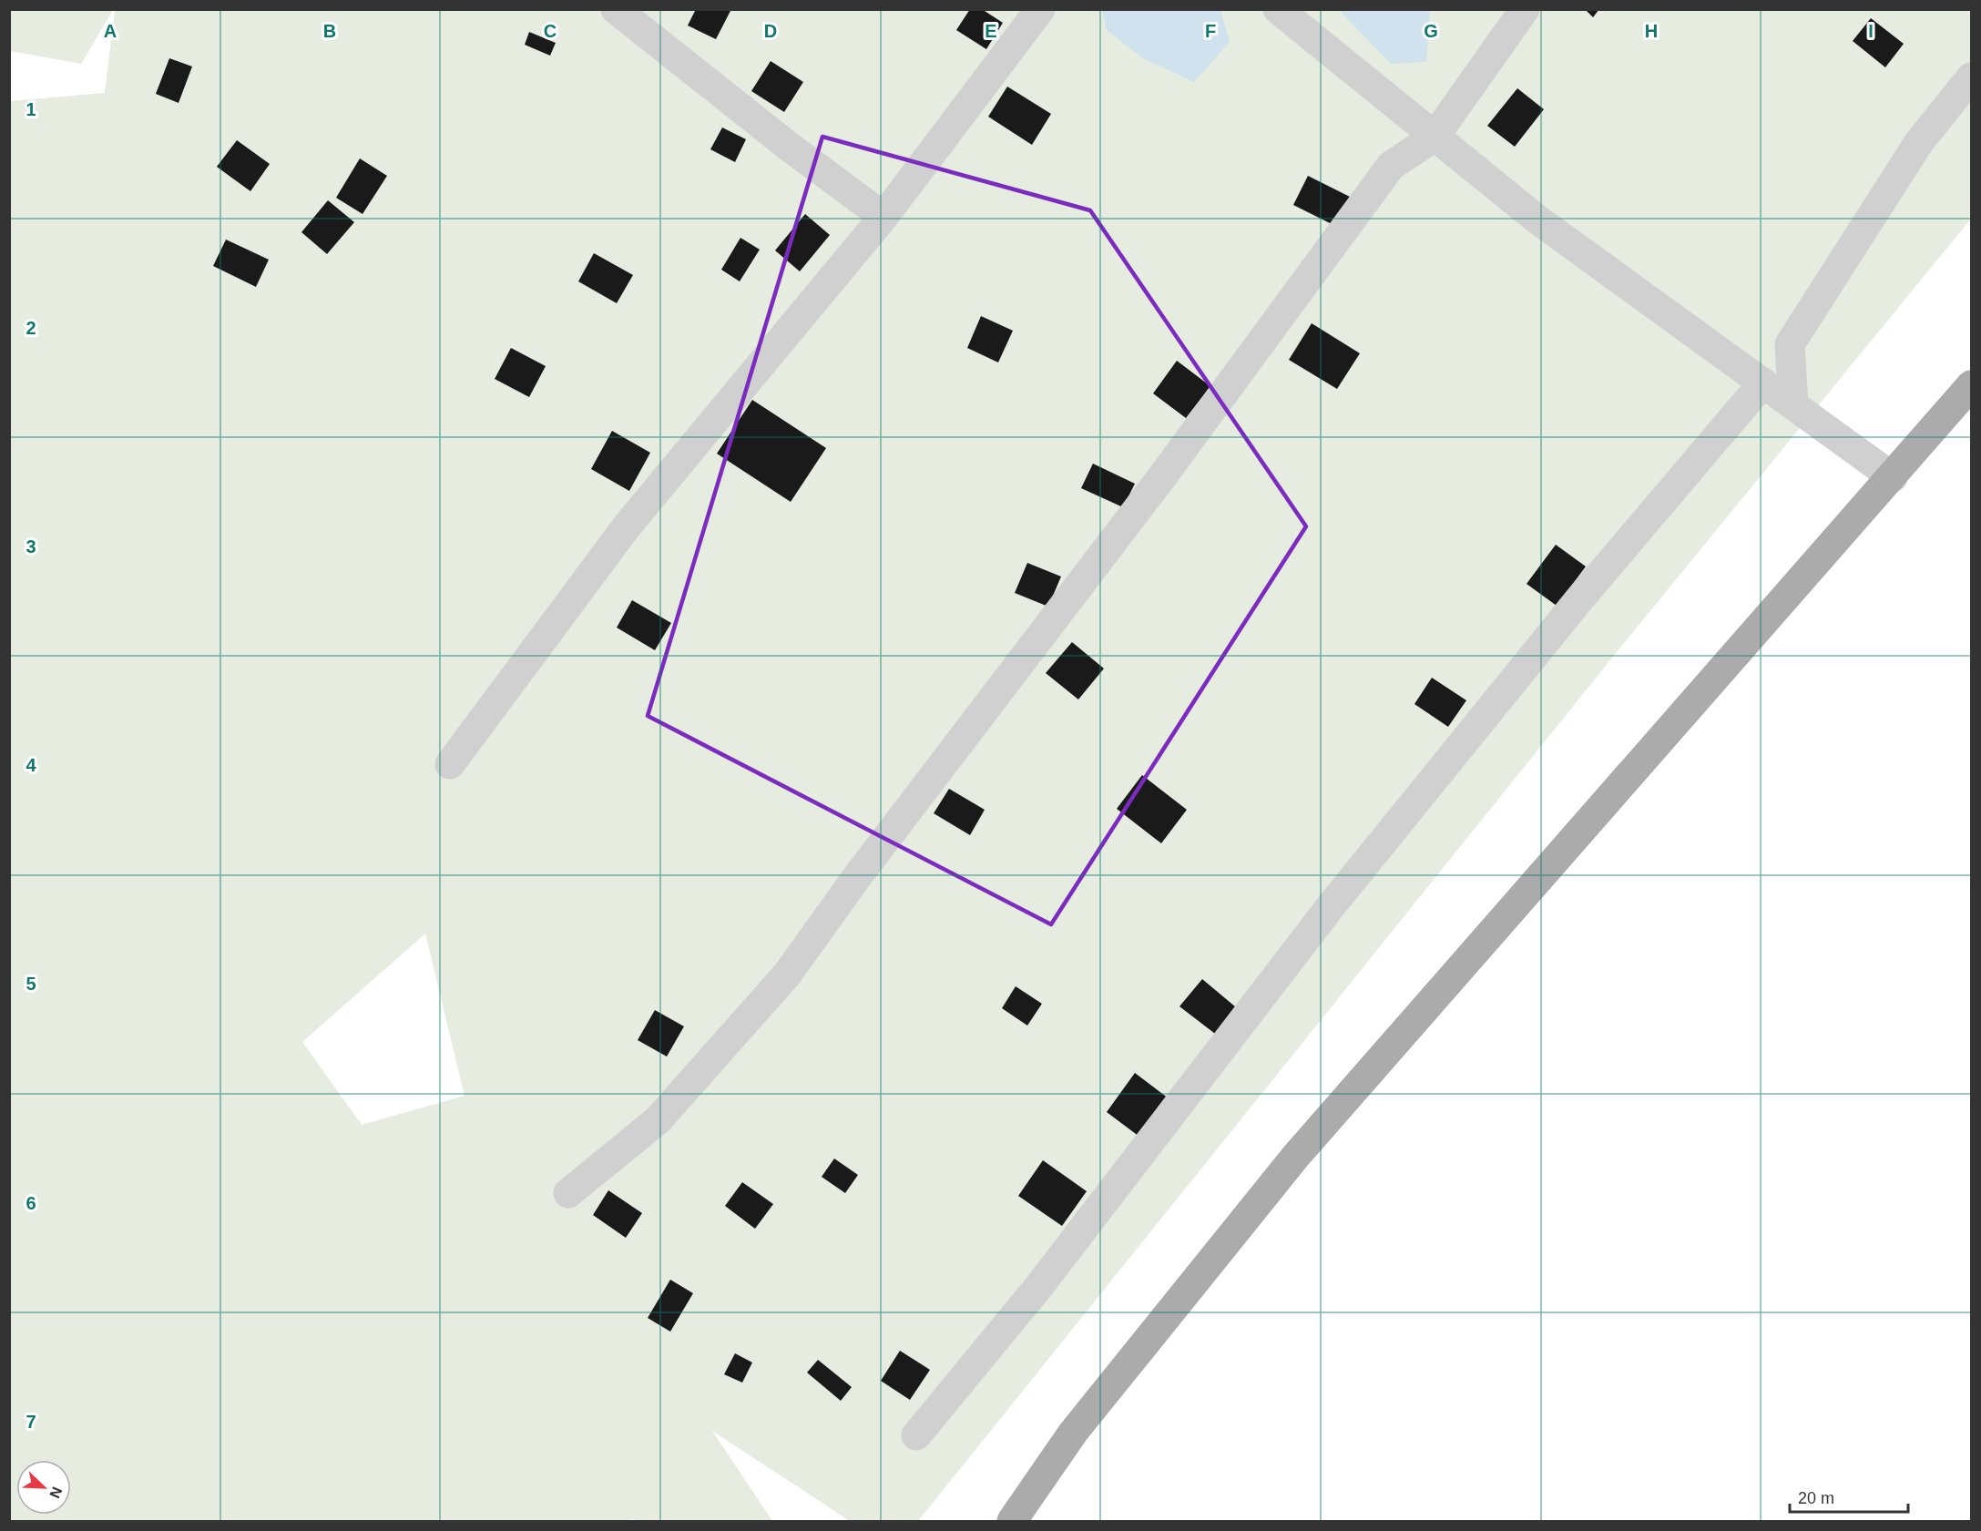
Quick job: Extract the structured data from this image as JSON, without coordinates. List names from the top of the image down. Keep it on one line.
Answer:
{"scale_bar":"20 m","north":"bottom right","grid":{"columns":["A","B","C","D","E","F","G","H","I"],"rows":["1","2","3","4","5","6","7"]}}
